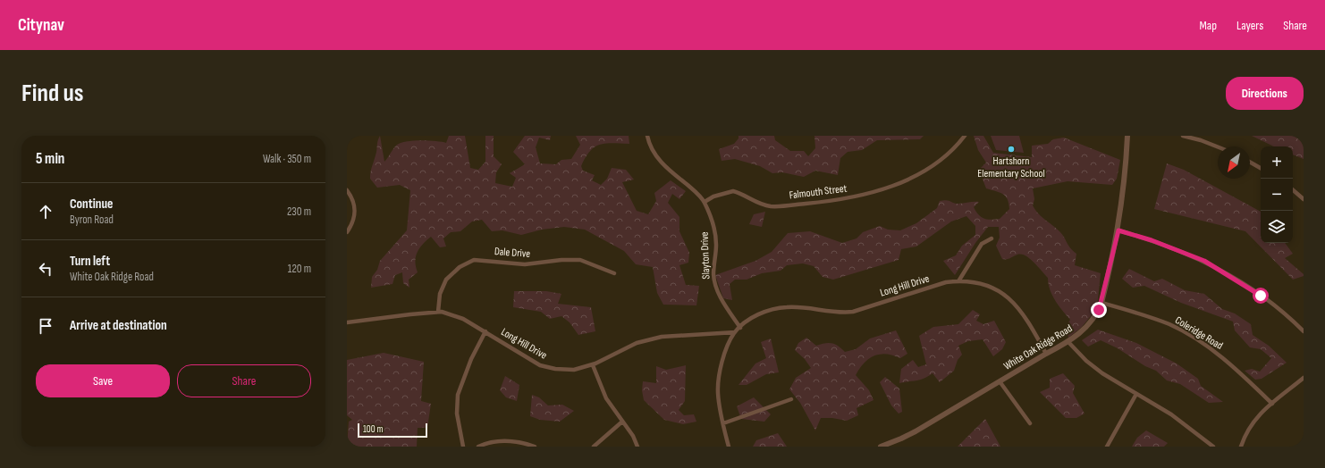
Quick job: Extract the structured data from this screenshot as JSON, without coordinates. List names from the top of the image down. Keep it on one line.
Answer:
{"streets":{"street":["Falmouth Street","Dale Drive","Slayton Drive","Long Hill Drive","Coleridge Road","White Oak Ridge Road"]},"crossings":[["Falmouth Street","Slayton Drive"],["Dale Drive","Long Hill Drive"],["Slayton Drive","Long Hill Drive"],["Long Hill Drive","White Oak Ridge Road"],["Coleridge Road","White Oak Ridge Road"]],"places":["Hartshorn Elementary School"],"scale_bar":"100 m","north":"bottom left","page":{"header":"Citynav","nav":["Map","Layers","Share"],"buttons":["Directions",["Save","Share"]],"title":"Find us","heading":["5 min","Walk · 350 m"],"map_buttons":["+","−"],"list":[["Continue","Byron Road","230 m"],["Turn left","White Oak Ridge Road","120 m"],"Arrive at destination"],"scale":"100 m"}}
